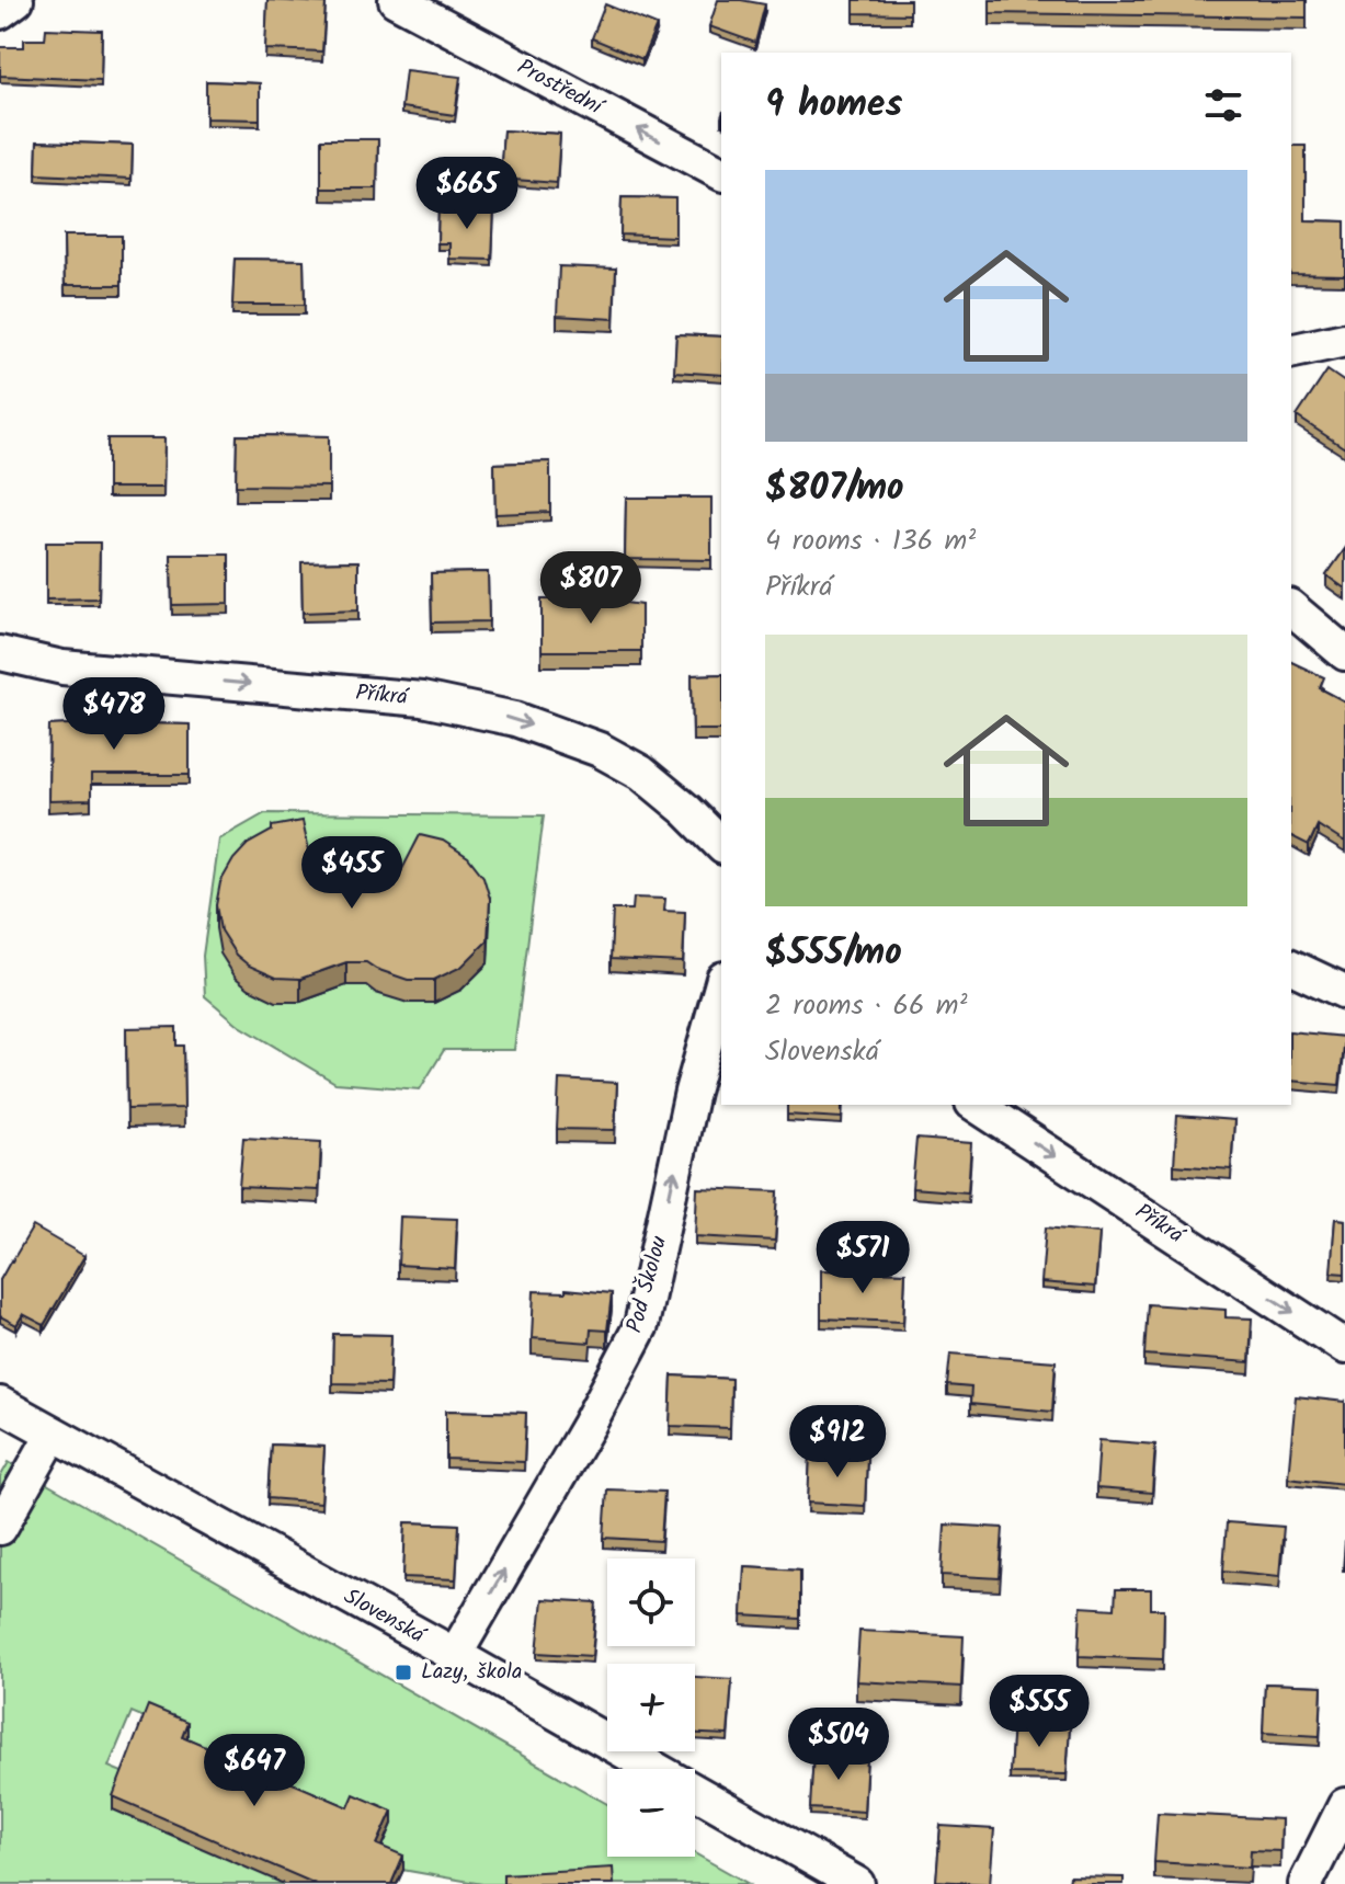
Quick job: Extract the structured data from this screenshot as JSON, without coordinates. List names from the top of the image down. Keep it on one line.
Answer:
{"streets":{"street":["Prostřední","Příkrá","Pod Školou","Slovenská"]},"crossings":[["Pod Školou","Slovenská"]],"one_way":["Prostřední","Příkrá","Pod Školou"],"places":{"transit":["Lazy, škola"]},"page":{"heading":"9 homes","price":["$665","$807","$478","$455","$571","$912","$555","$504","$647"],"list":[{"name":"$807/mo","note":"4 rooms · 136 m² · Příkrá"},{"name":"$555/mo","note":"2 rooms · 66 m² · Slovenská"}],"map_buttons":["+","−"]}}
